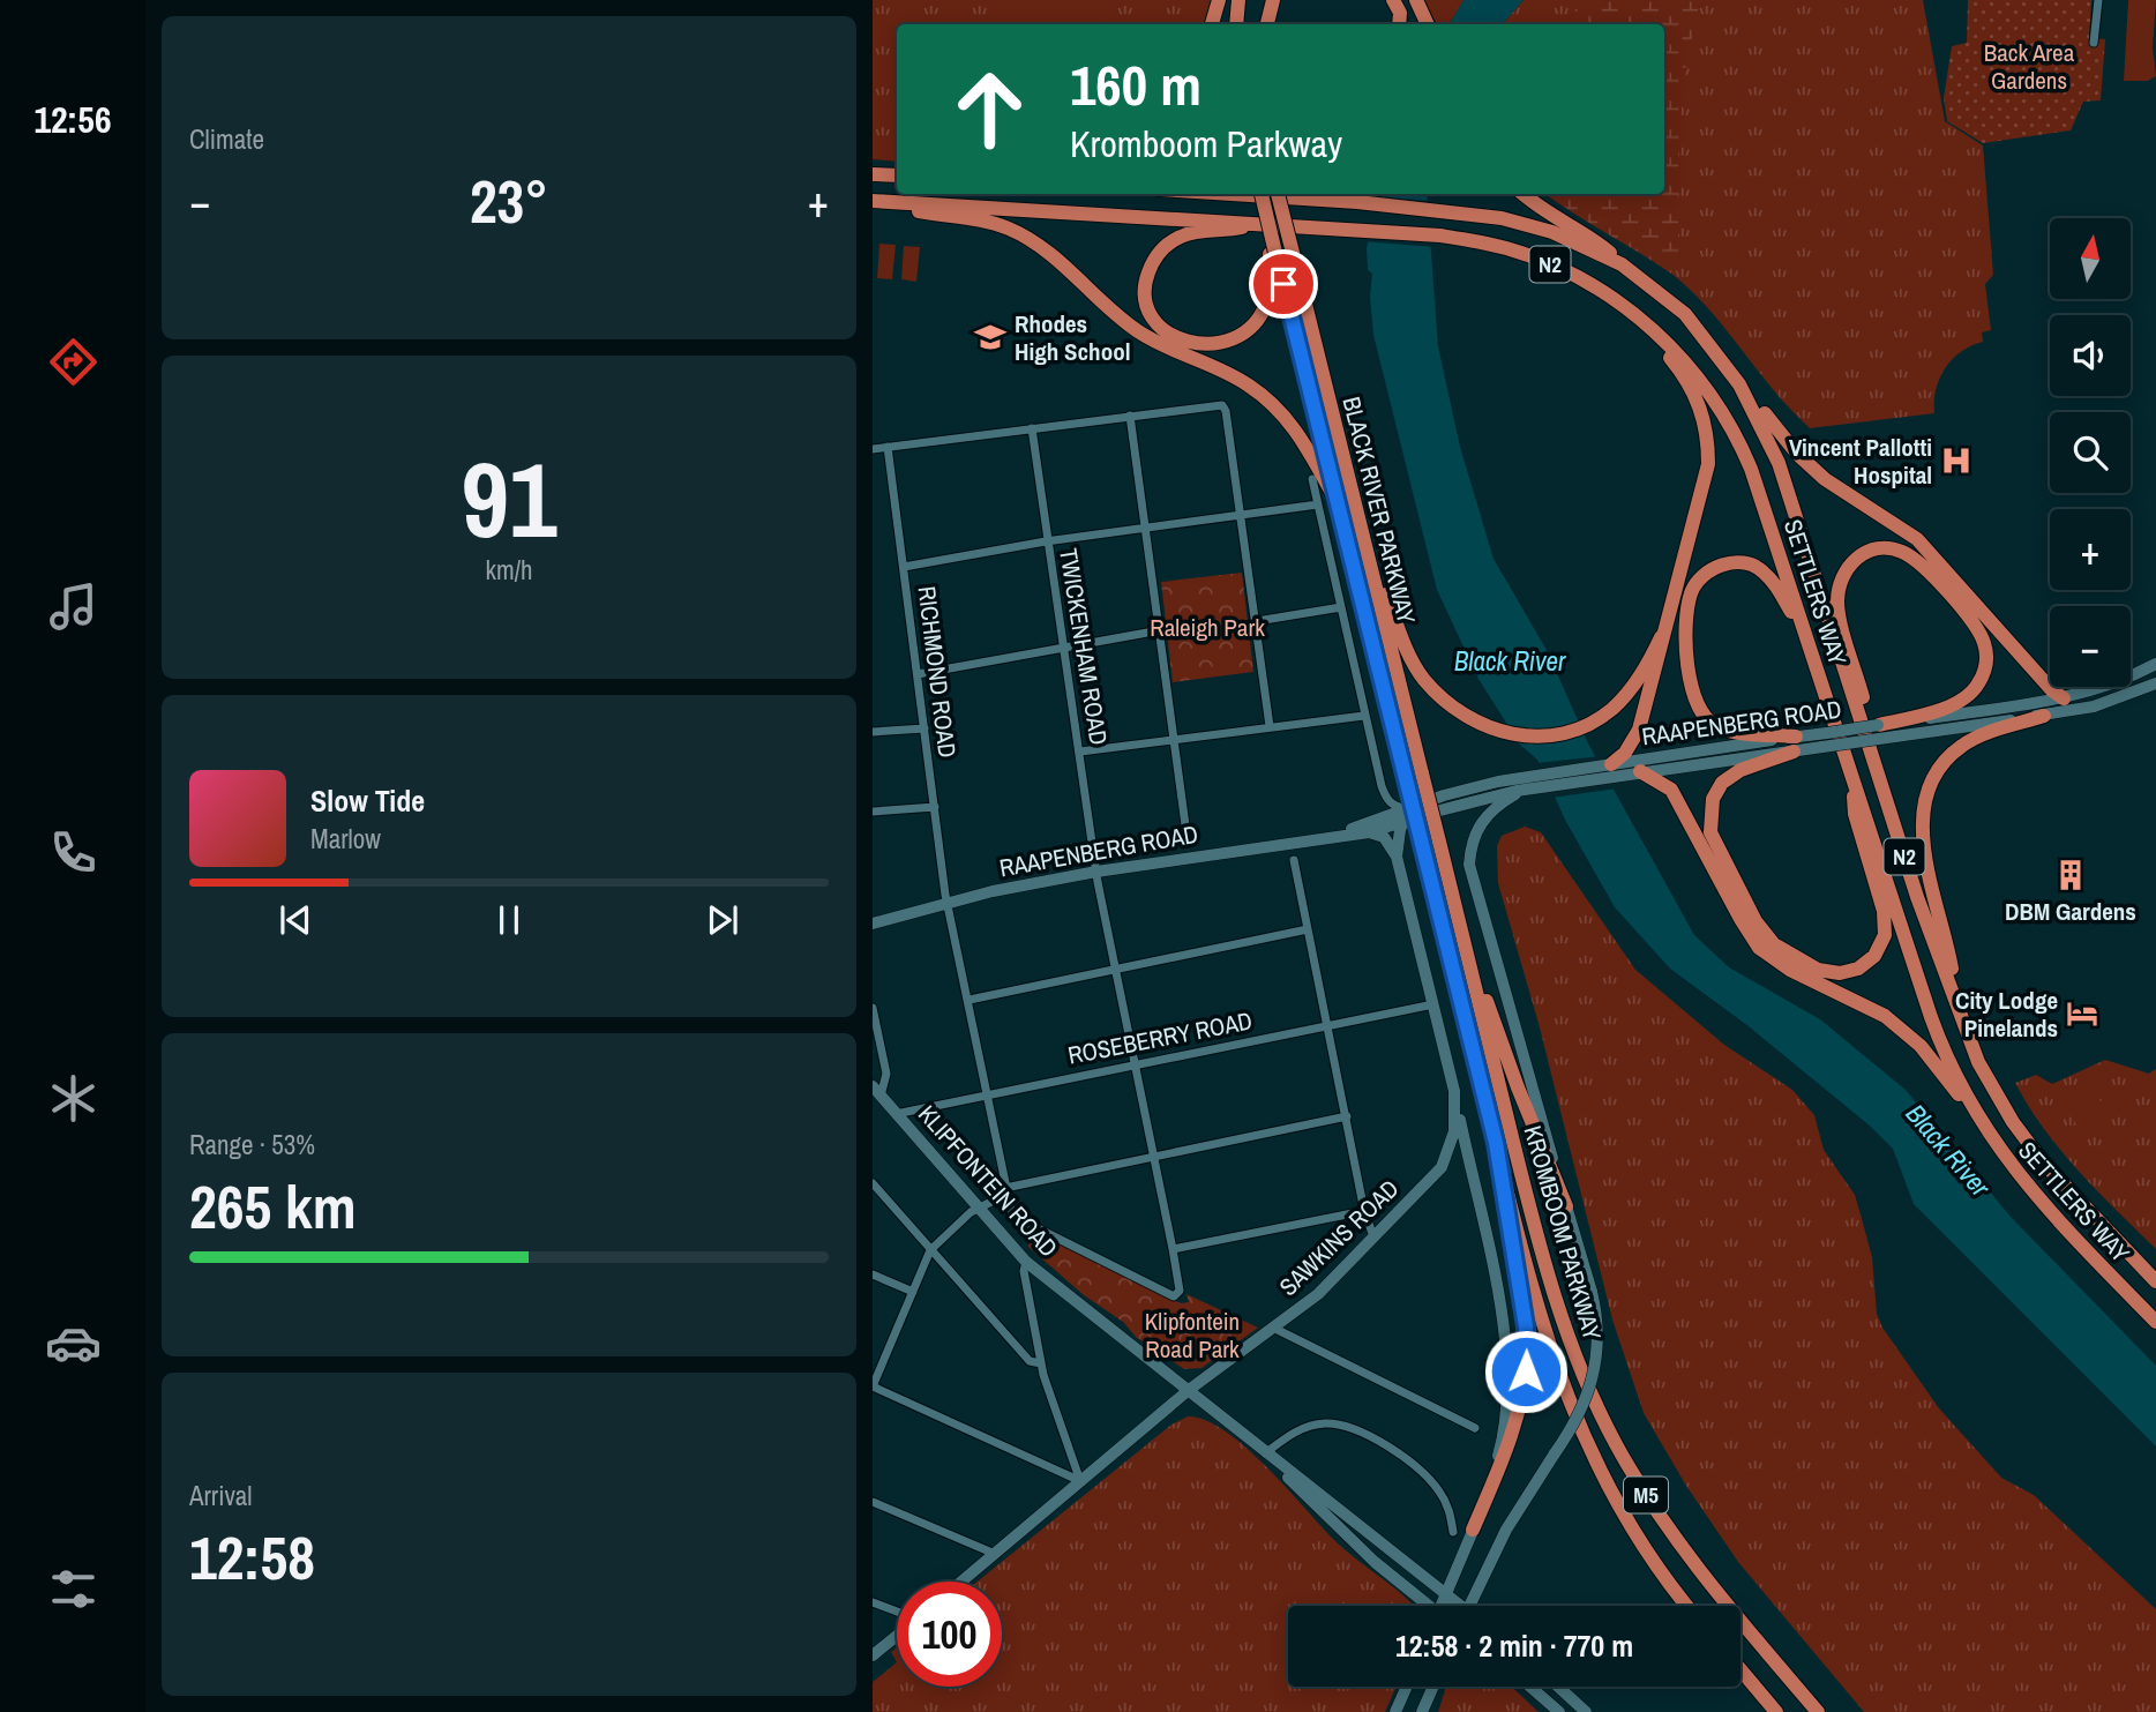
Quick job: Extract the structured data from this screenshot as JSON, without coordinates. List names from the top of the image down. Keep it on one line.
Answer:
{"streets":{"highway":["N2","BLACK RIVER PARKWAY","SETTLERS WAY","KROMBOOM PARKWAY","M5"],"main road":["RAAPENBERG ROAD","KLIPFONTEIN ROAD","SAWKINS ROAD"],"street":["TWICKENHAM ROAD","RICHMOND ROAD","ROSEBERRY ROAD"]},"crossings":[["BLACK RIVER PARKWAY","KROMBOOM PARKWAY"],["TWICKENHAM ROAD","RICHMOND ROAD"],["TWICKENHAM ROAD","RAAPENBERG ROAD"],["TWICKENHAM ROAD","ROSEBERRY ROAD"],["RICHMOND ROAD","RAAPENBERG ROAD"],["RICHMOND ROAD","ROSEBERRY ROAD"],["RAAPENBERG ROAD","SAWKINS ROAD"],["ROSEBERRY ROAD","KLIPFONTEIN ROAD"],["ROSEBERRY ROAD","SAWKINS ROAD"],["KLIPFONTEIN ROAD","SAWKINS ROAD"]],"water":["Black River"],"parks":["Back Area Gardens","Raleigh Park","Klipfontein Road Park"],"places":{"school or university":["Rhodes High School"],"hospital":["Vincent Pallotti Hospital"],"building":["DBM Gardens"],"hotel":["City Lodge Pinelands"]},"north":"top","page":{"tabs":"12:56","tile":["Climate",["91","km/h"],["Range · 53%","265 km"],["Arrival","12:58"]],"turn":["160 m","Kromboom Parkway"],"heat":["−","23°","+"],"map_buttons":["+","−"],"song":["Slow Tide","Marlow"],"limit":"100","trip":"12:58 · 2 min · 770 m"}}
